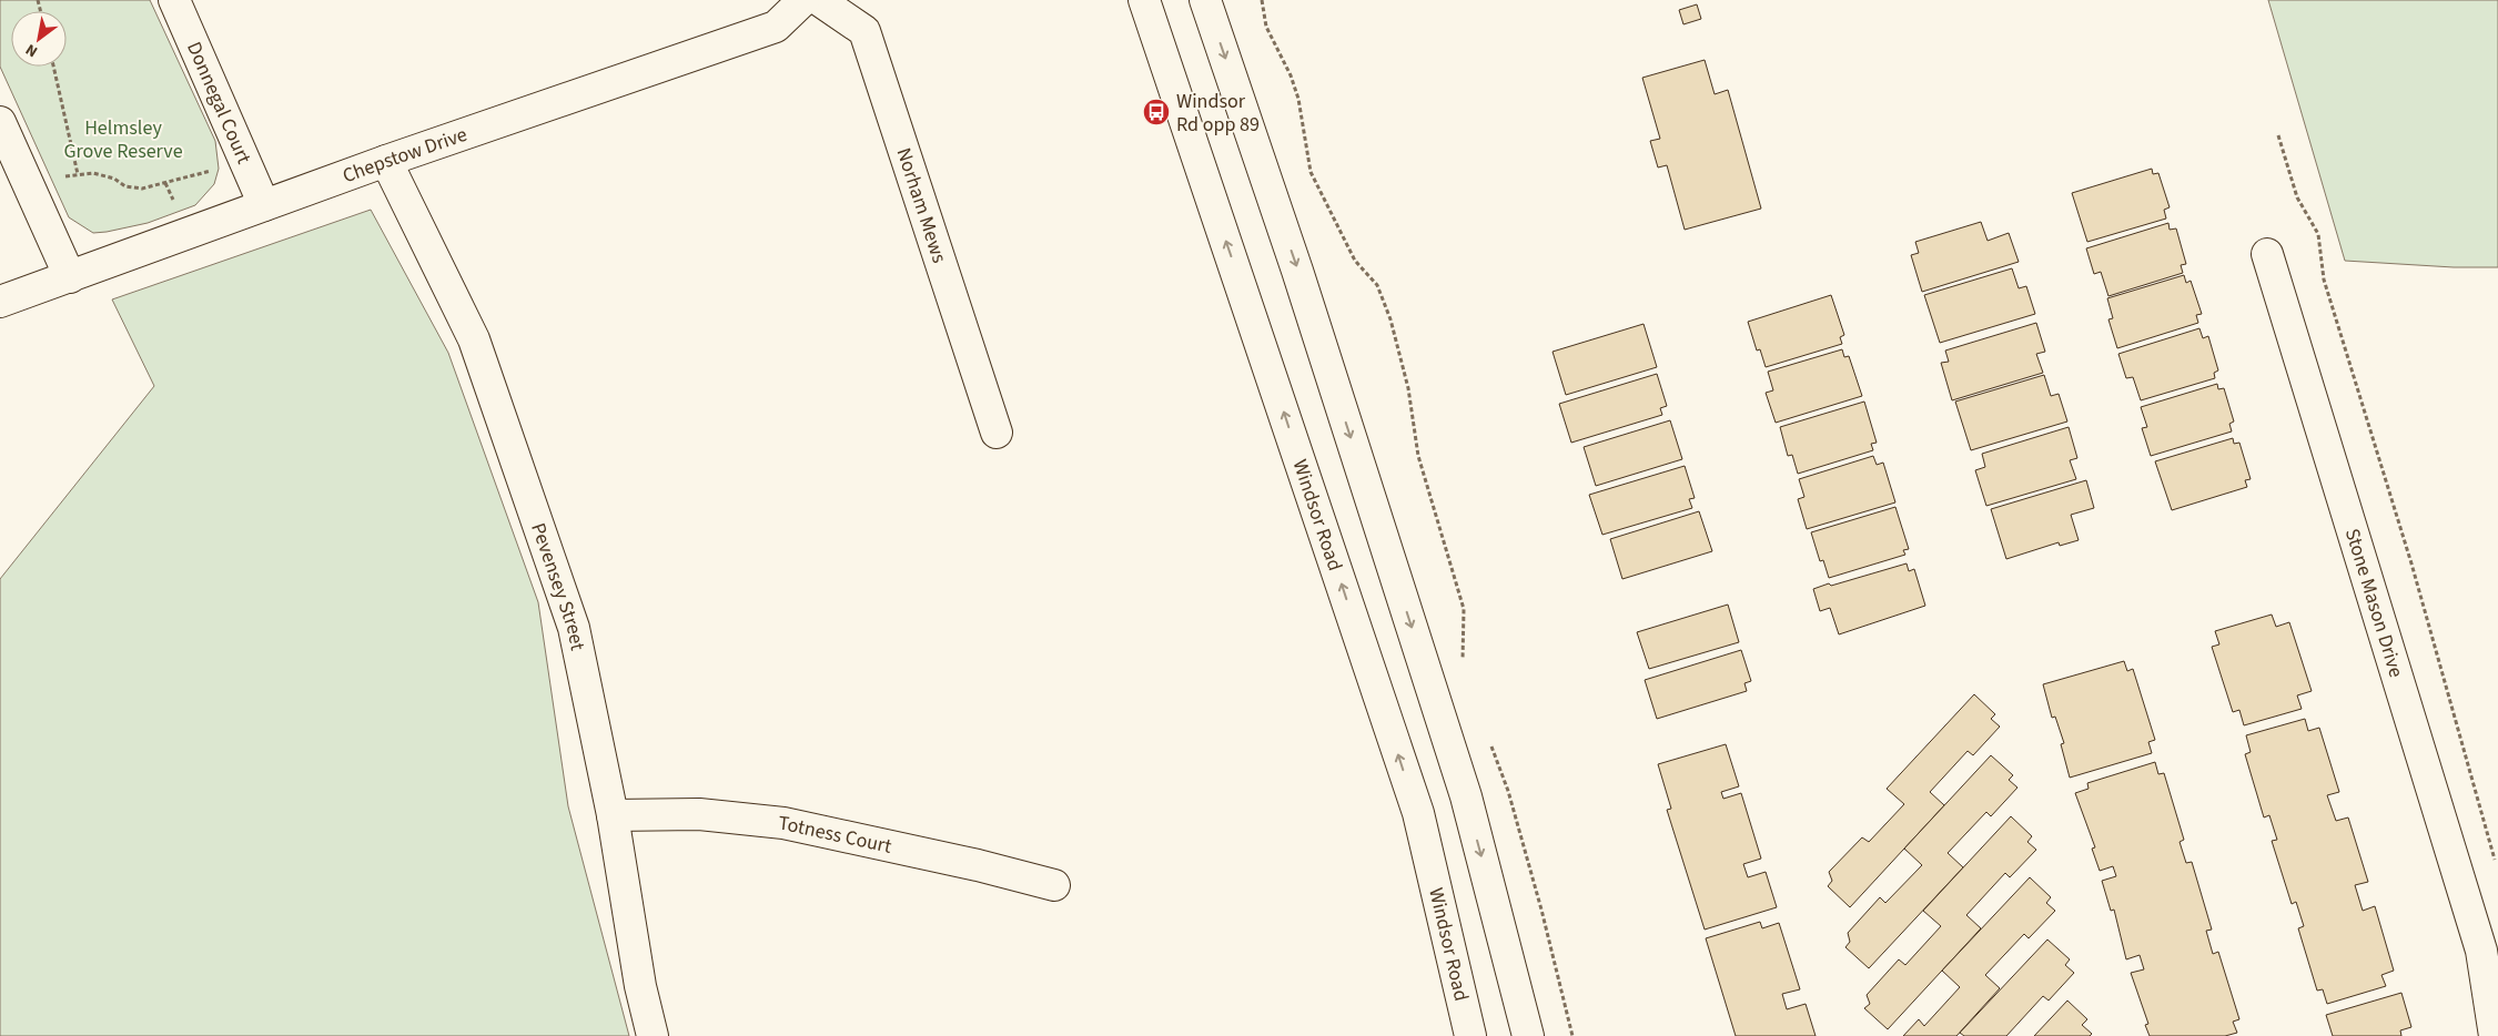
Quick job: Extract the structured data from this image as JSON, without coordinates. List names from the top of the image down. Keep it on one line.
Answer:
{"streets":{"street":["Donnegal Court","Chepstow Drive","Norham Mews","Windsor Road","Pevensey Street","Stone Mason Drive","Totness Court"]},"crossings":[["Donnegal Court","Chepstow Drive"],["Chepstow Drive","Pevensey Street"],["Pevensey Street","Totness Court"]],"parks":["Helmsley Grove Reserve"],"places":{"bus stop":["Windsor Rd opp 89"]},"north":"bottom left"}
